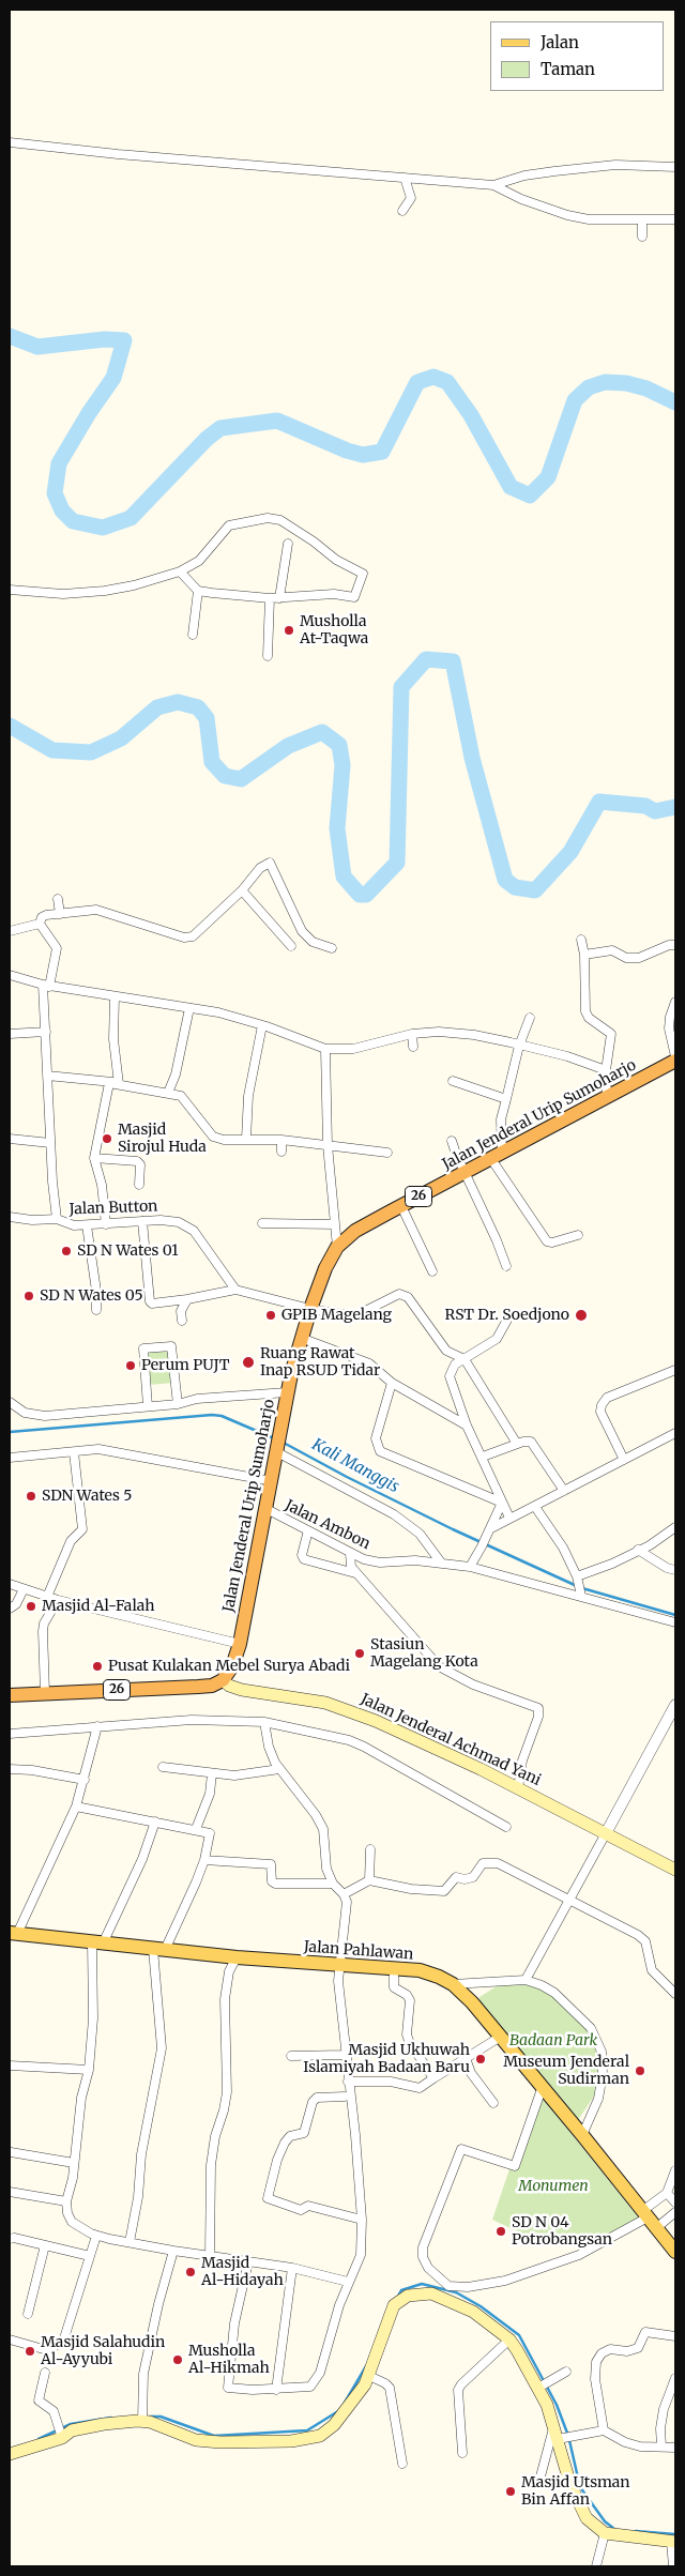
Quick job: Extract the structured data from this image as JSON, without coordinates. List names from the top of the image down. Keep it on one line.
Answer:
{"streets":{"highway":["Jalan Jenderal Urip Sumoharjo","26"],"main road":["Jalan Jenderal Achmad Yani","Jalan Pahlawan"],"street":["Jalan Button","Jalan Ambon"]},"crossings":[["Jalan Jenderal Urip Sumoharjo","26"],["Jalan Jenderal Urip Sumoharjo","Jalan Ambon"],["Jalan Jenderal Urip Sumoharjo","Jalan Jenderal Achmad Yani"],["26","Jalan Jenderal Achmad Yani"]],"water":["Kali Manggis"],"parks":["Badaan Park","Monumen"],"places":["Musholla At-Taqwa","Masjid Sirojul Huda","SD N Wates 01","SD N Wates 05","GPIB Magelang","RST Dr. Soedjono","Ruang Rawat Inap RSUD Tidar","Perum PUJT","SDN Wates 5","Masjid Al-Falah","Stasiun Magelang Kota","Pusat Kulakan Mebel Surya Abadi","Masjid Ukhuwah Islamiyah Badaan Baru","Museum Jenderal Sudirman","SD N 04 Potrobangsan","Masjid Al-Hidayah","Masjid Salahudin Al-Ayyubi","Musholla Al-Hikmah","Masjid Utsman Bin Affan"],"legend":["Jalan","Taman"]}
